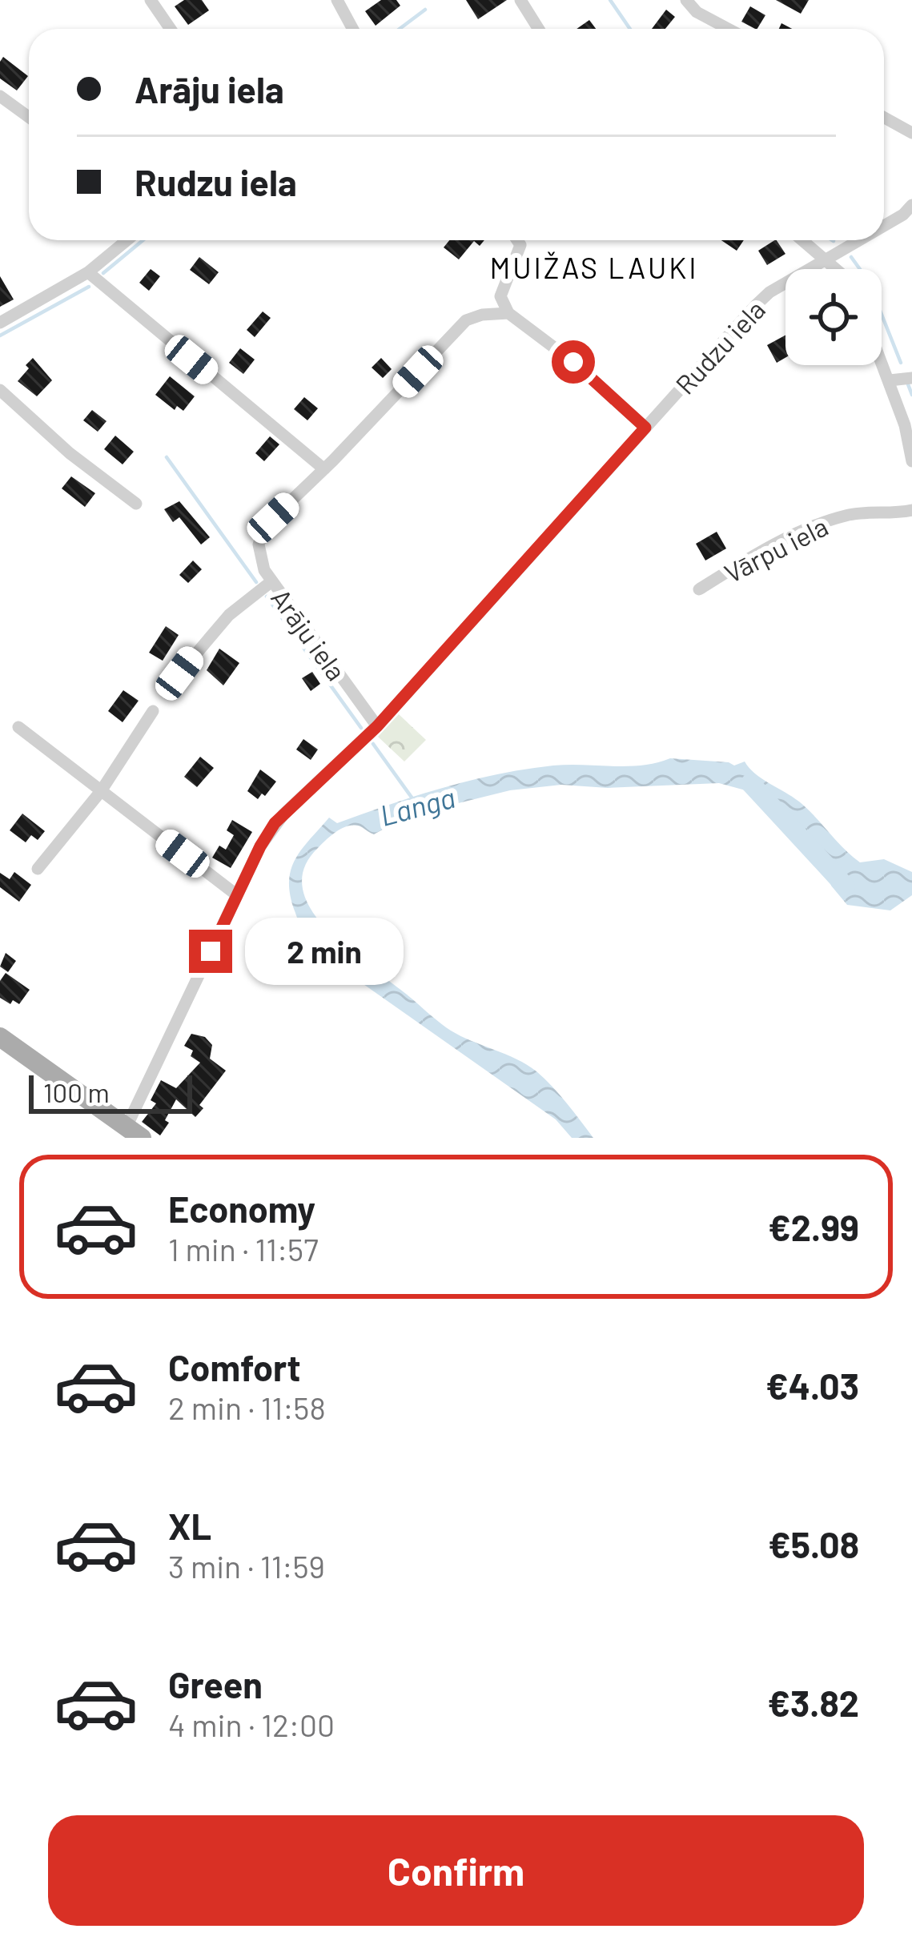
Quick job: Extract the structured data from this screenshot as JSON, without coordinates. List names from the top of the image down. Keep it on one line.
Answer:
{"streets":{"street":["Rudzu iela","Vārpu iela","Arāju iela"]},"crossings":[["Rudzu iela","Arāju iela"]],"districts":["MUIŽAS LAUKI"],"water":["Langa"],"scale_bar":"100 m","page":{"banner":["Arāju iela","Rudzu iela"],"bubble":"2 min","scale":"100 m","list":[{"name":"Economy","note":"1 min · 11:57","value":"€2.99"},{"name":"Comfort","note":"2 min · 11:58","value":"€4.03"},{"name":"XL","note":"3 min · 11:59","value":"€5.08"},{"name":"Green","note":"4 min · 12:00","value":"€3.82"}],"buttons":"Confirm"}}
